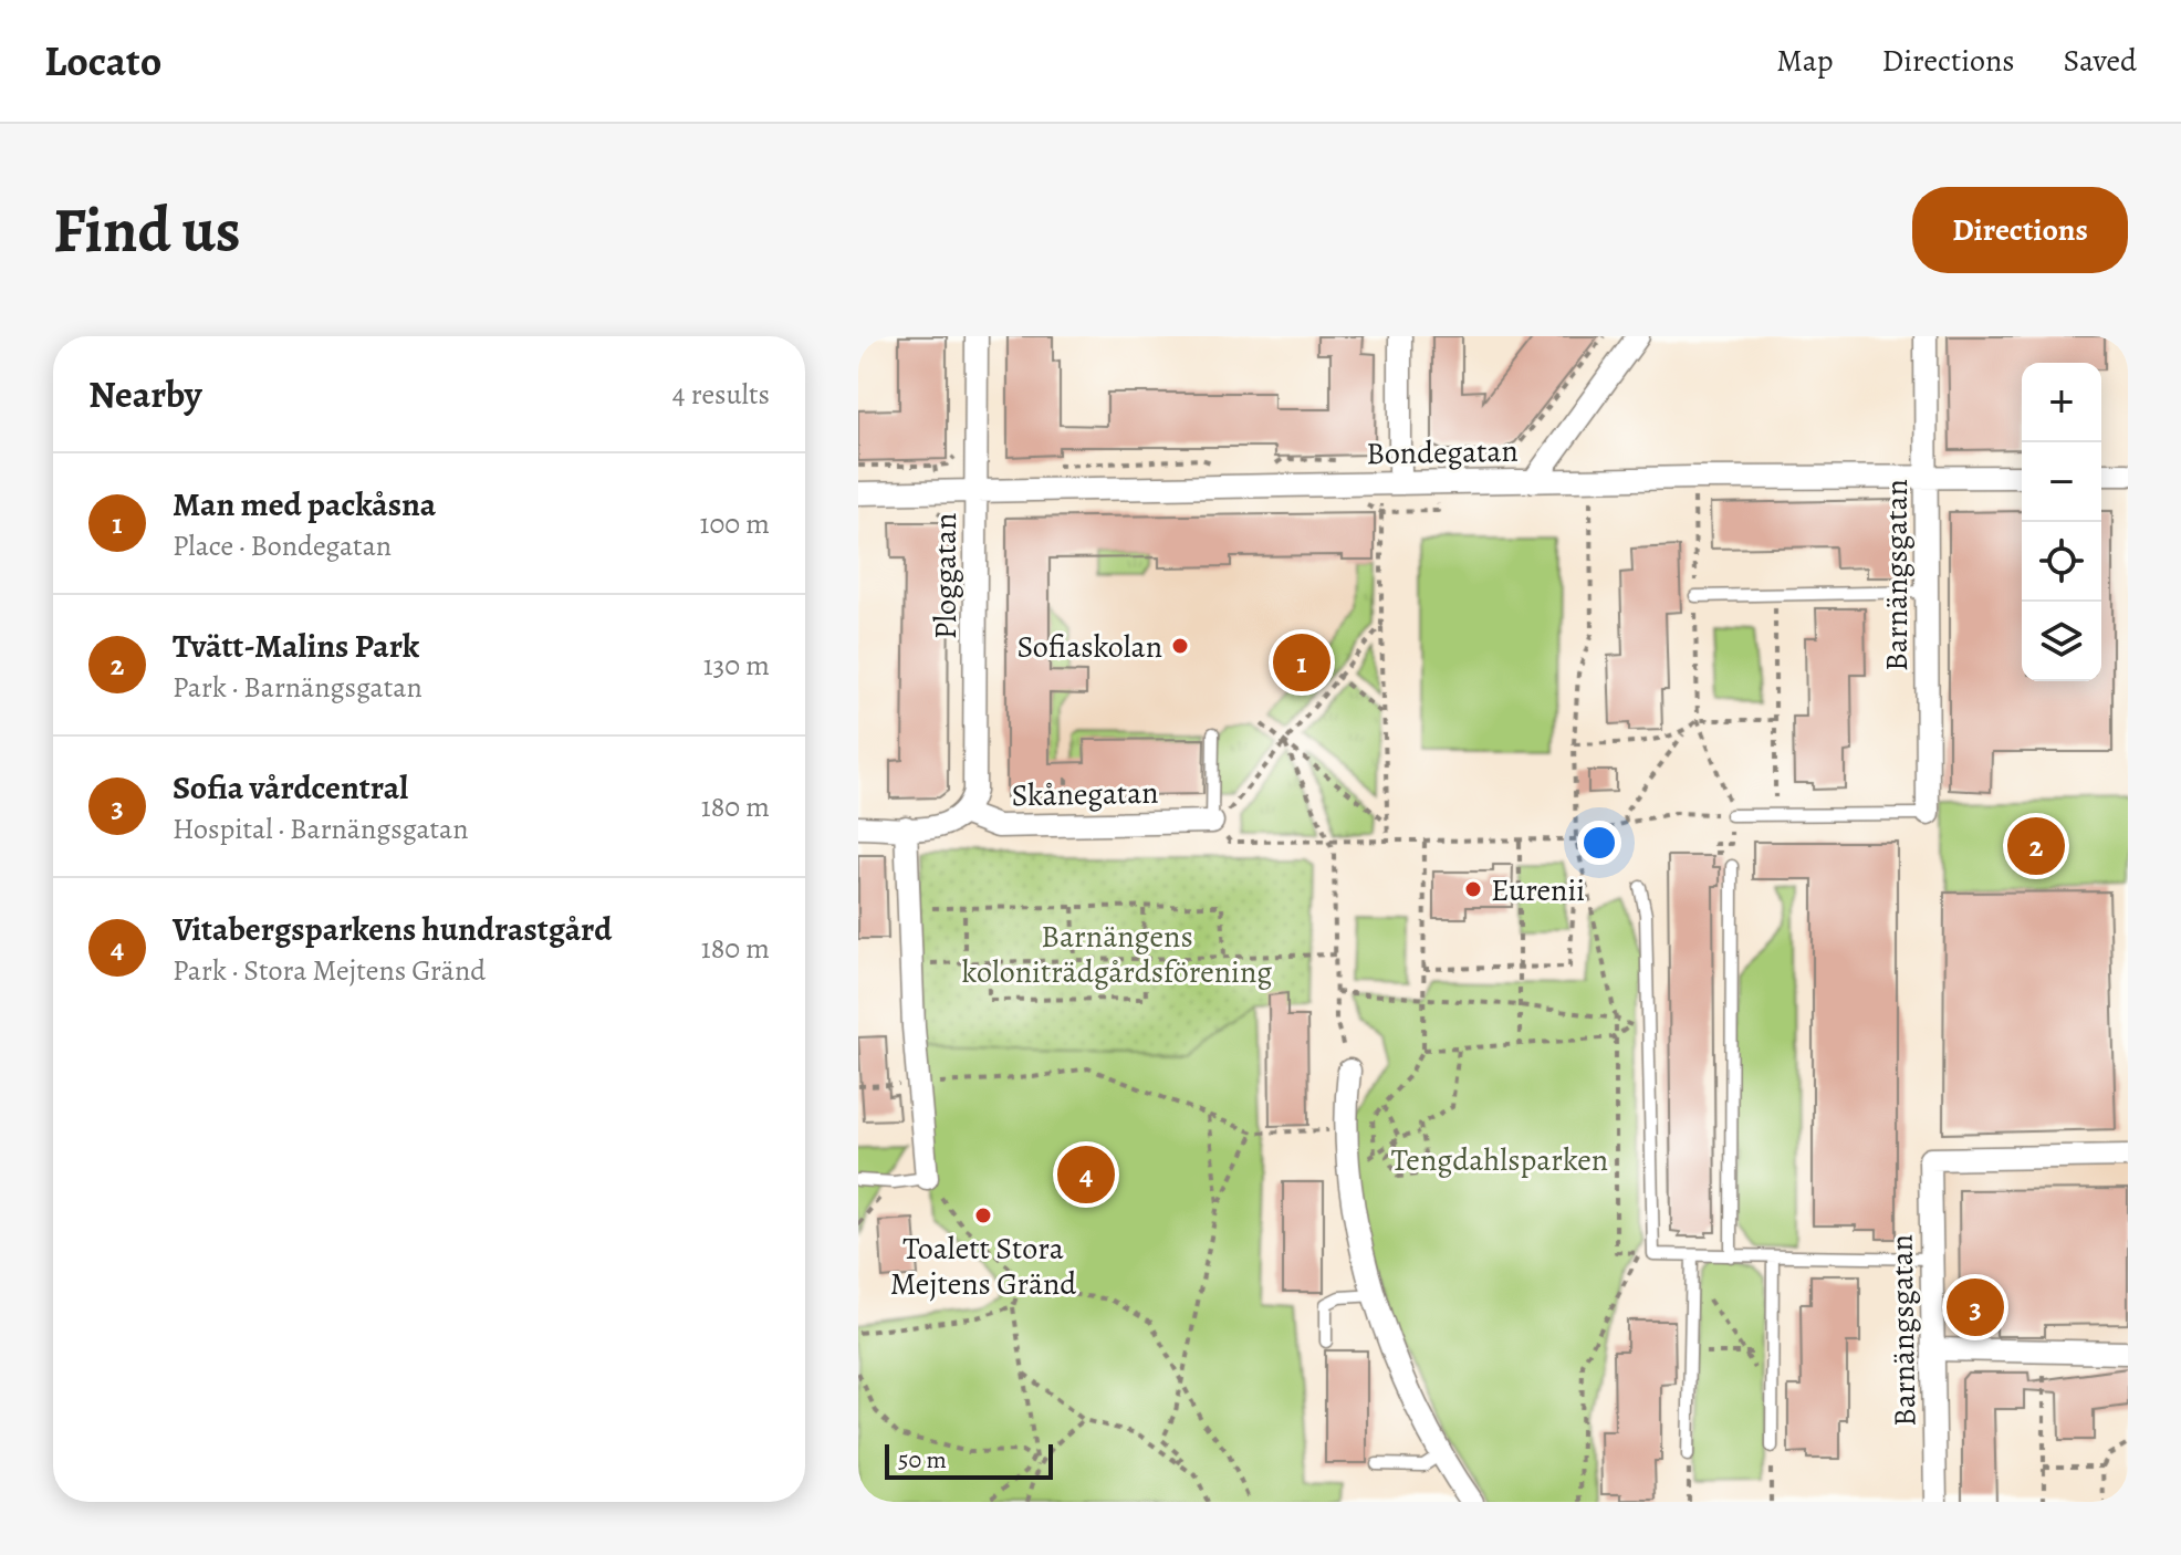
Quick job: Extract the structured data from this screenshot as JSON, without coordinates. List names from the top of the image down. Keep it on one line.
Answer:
{"streets":{"street":["Bondegatan","Barnängsgatan","Ploggatan","Skånegatan"]},"crossings":[["Bondegatan","Barnängsgatan"],["Bondegatan","Ploggatan"],["Ploggatan","Skånegatan"]],"parks":["Barnängens koloniträdgårdsförening","Tengdahlsparken"],"places":["Sofiaskolan","Eurenii","Toalett Stora Mejtens Gränd"],"scale_bar":"50 m","page":{"header":"Locato","nav":["Map","Directions","Saved"],"buttons":"Directions","title":"Find us","heading":["Nearby","4 results"],"map_buttons":["+","−"],"list":[{"mark":"1","name":"Man med packåsna","note":"Place · Bondegatan","value":"100 m"},{"mark":"2","name":"Tvätt-Malins Park","note":"Park · Barnängsgatan","value":"130 m"},{"mark":"3","name":"Sofia vårdcentral","note":"Hospital · Barnängsgatan","value":"180 m"},{"mark":"4","name":"Vitabergsparkens hundrastgård","note":"Park · Stora Mejtens Gränd","value":"180 m"}],"pins":["1","2","4","3"],"scale":"50 m"}}
